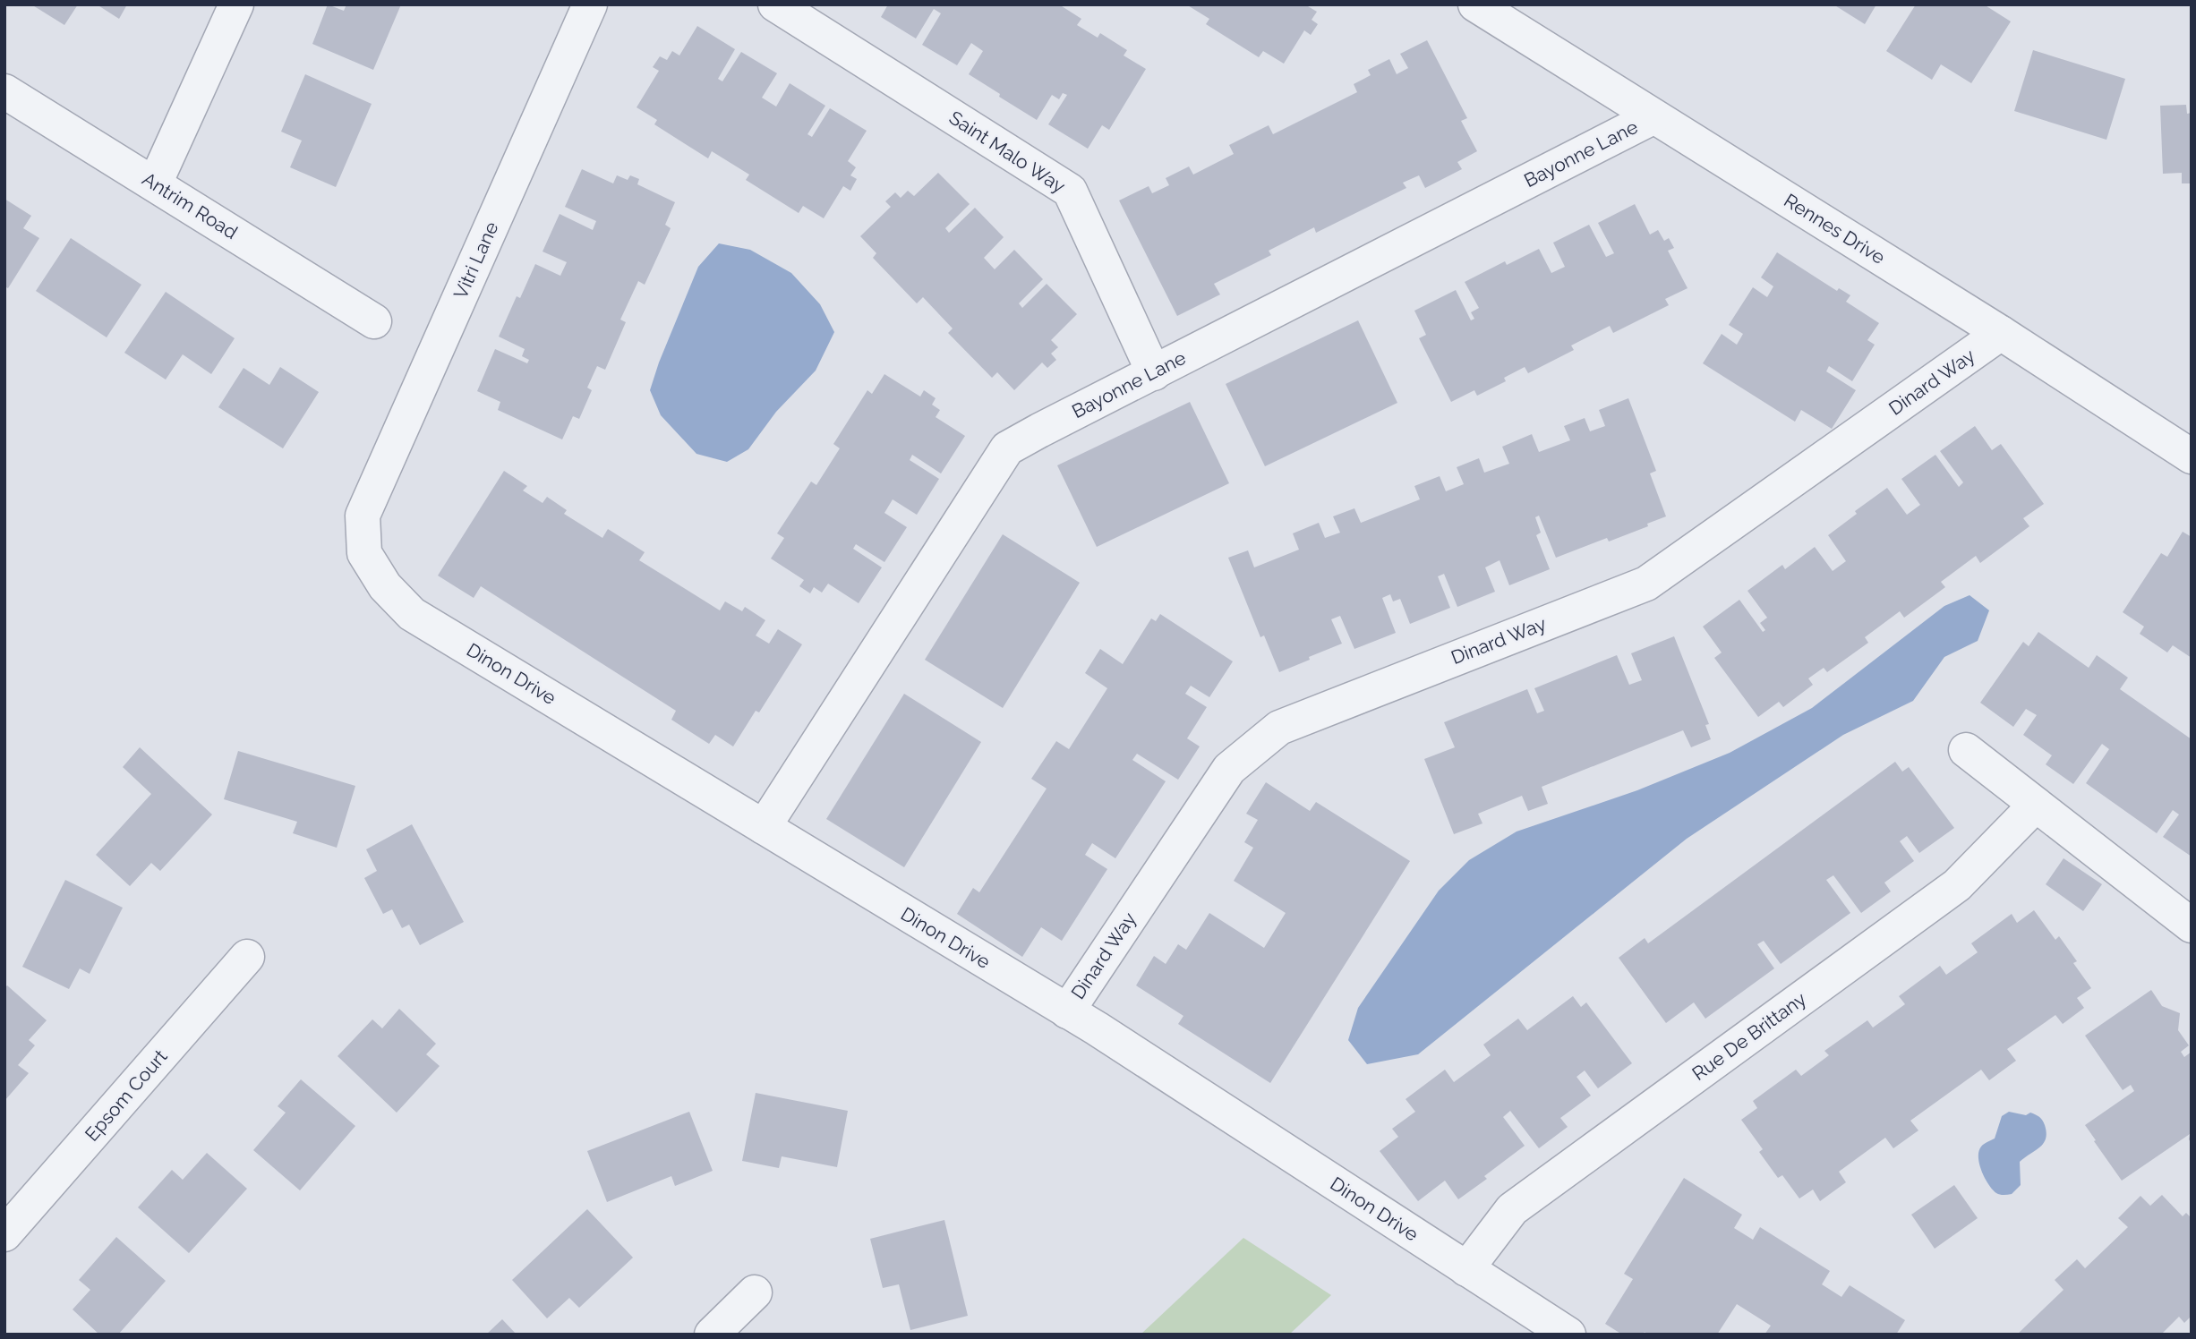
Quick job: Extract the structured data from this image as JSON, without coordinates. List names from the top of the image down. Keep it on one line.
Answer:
{"streets":{"street":["Saint Malo Way","Bayonne Lane","Antrim Road","Rennes Drive","Vitri Lane","Dinard Way","Dinon Drive","Rue De Brittany","Epsom Court"]},"crossings":[["Saint Malo Way","Bayonne Lane"],["Bayonne Lane","Rennes Drive"],["Bayonne Lane","Dinon Drive"],["Rennes Drive","Dinard Way"],["Vitri Lane","Dinon Drive"],["Dinard Way","Dinon Drive"],["Dinon Drive","Rue De Brittany"]]}
